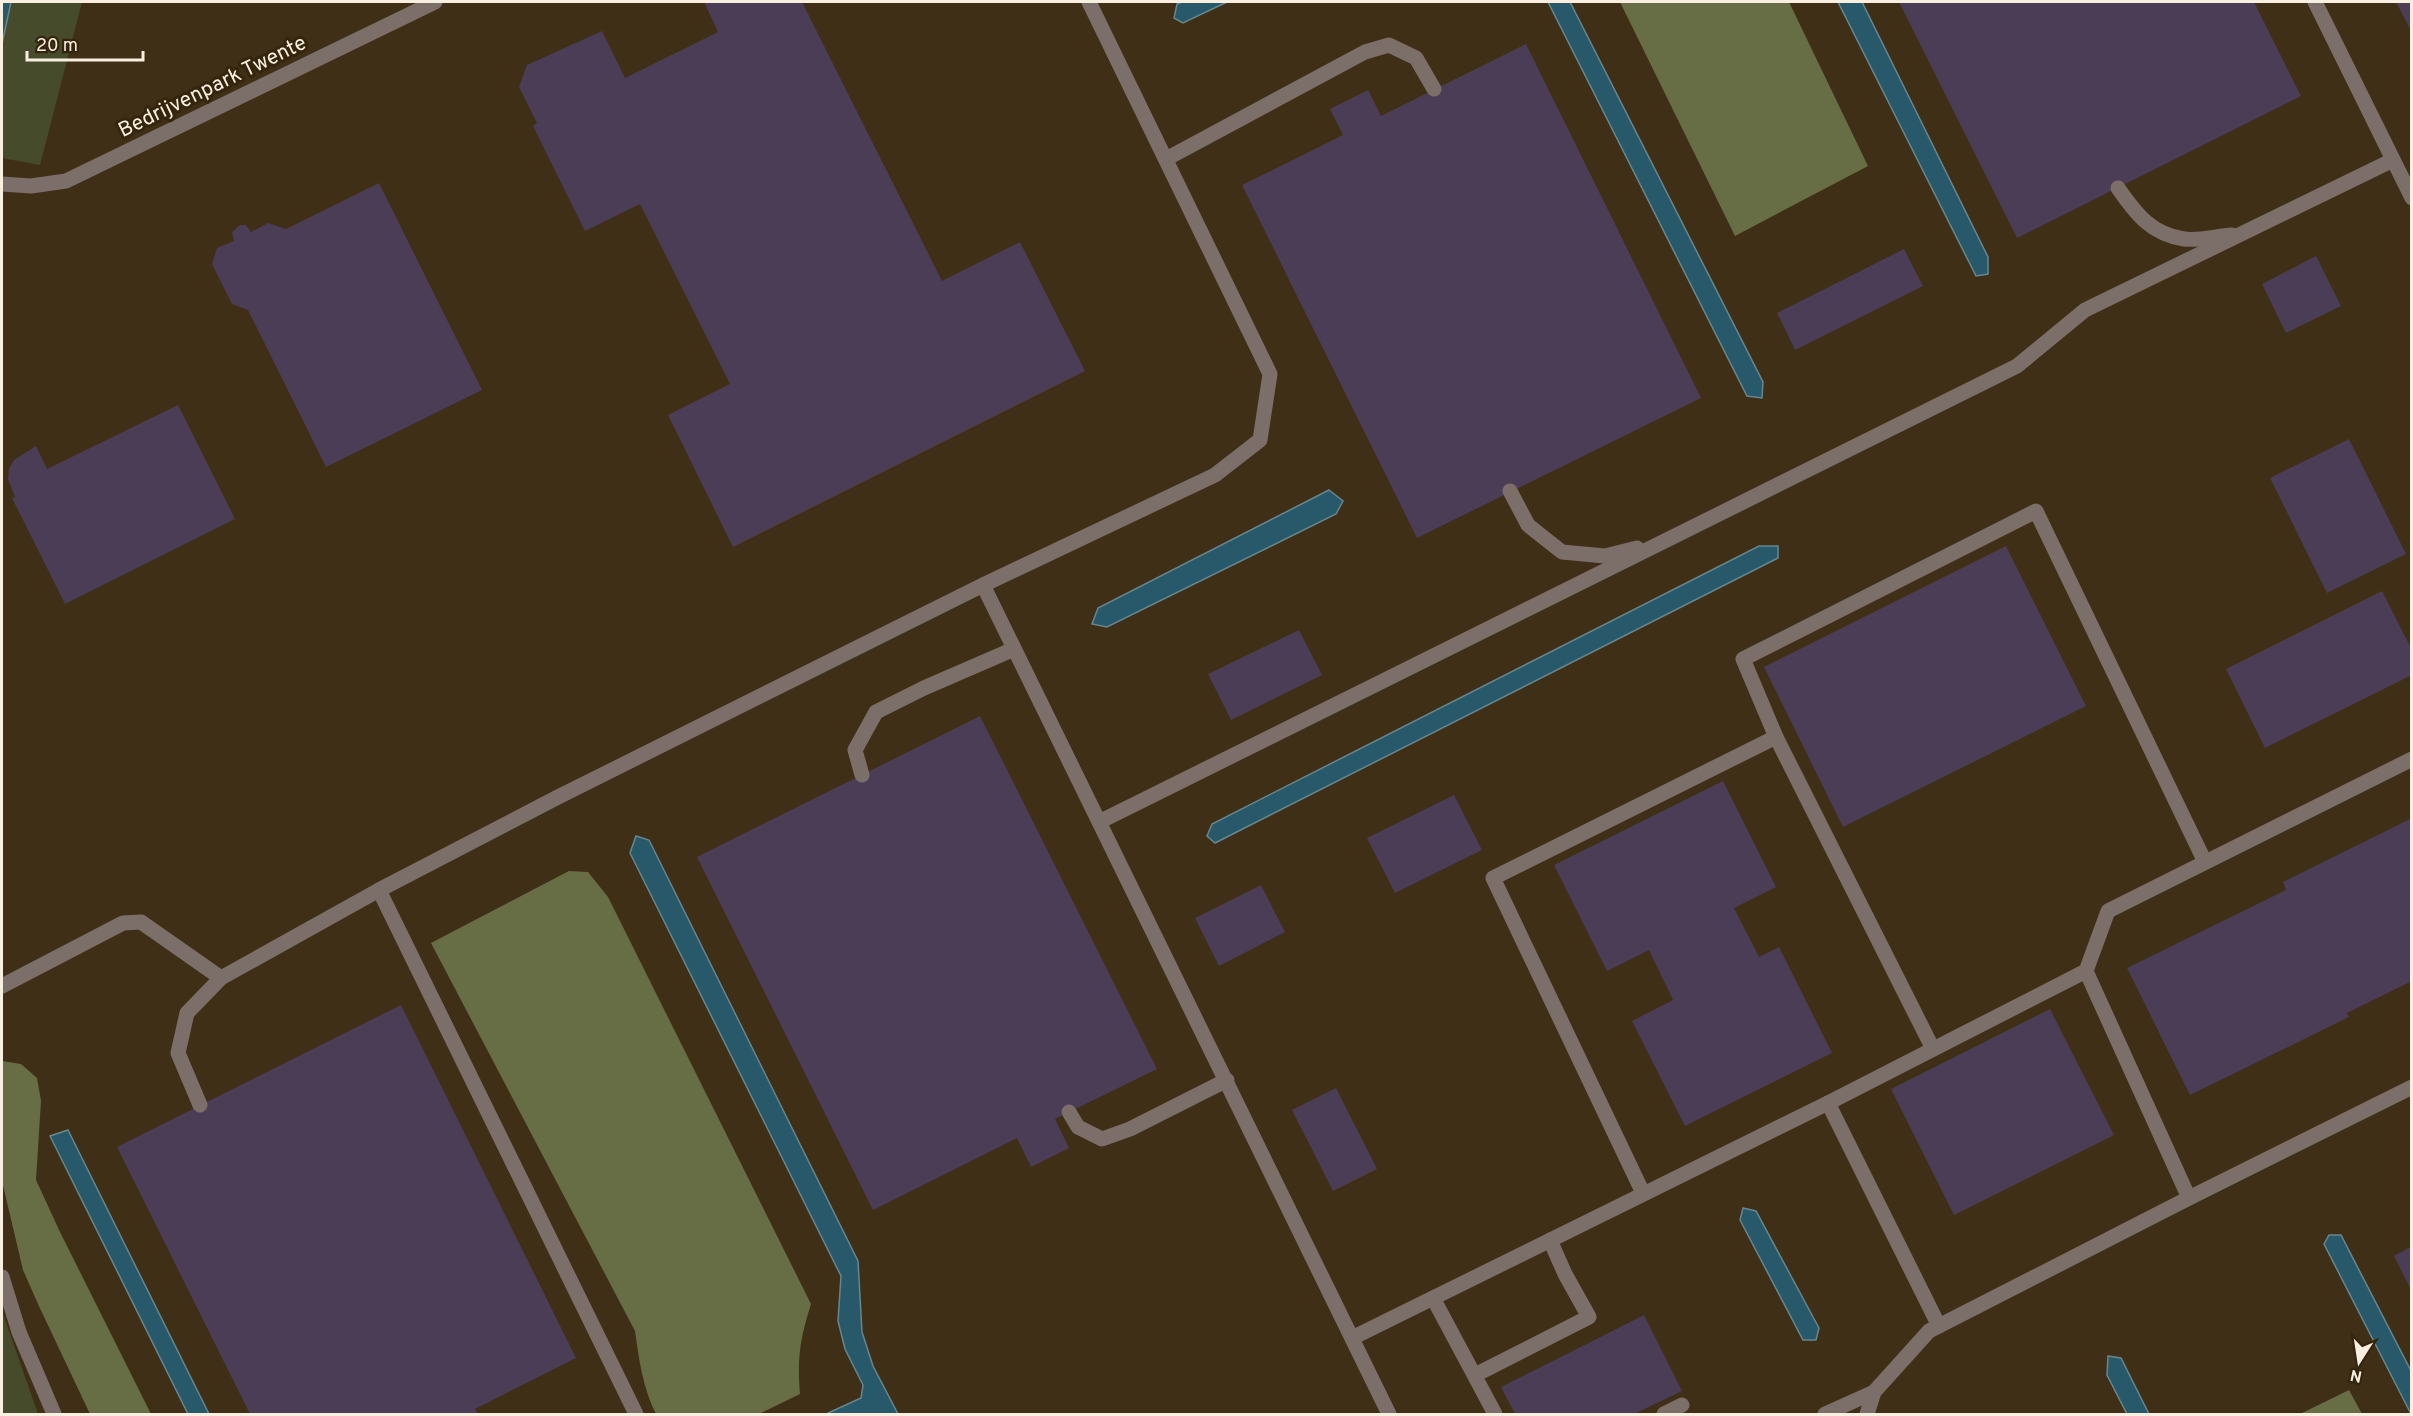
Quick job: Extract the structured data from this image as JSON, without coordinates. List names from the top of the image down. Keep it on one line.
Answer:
{"streets":{"street":["Bedrijvenpark Twente"]},"scale_bar":"20 m","north":"bottom"}
